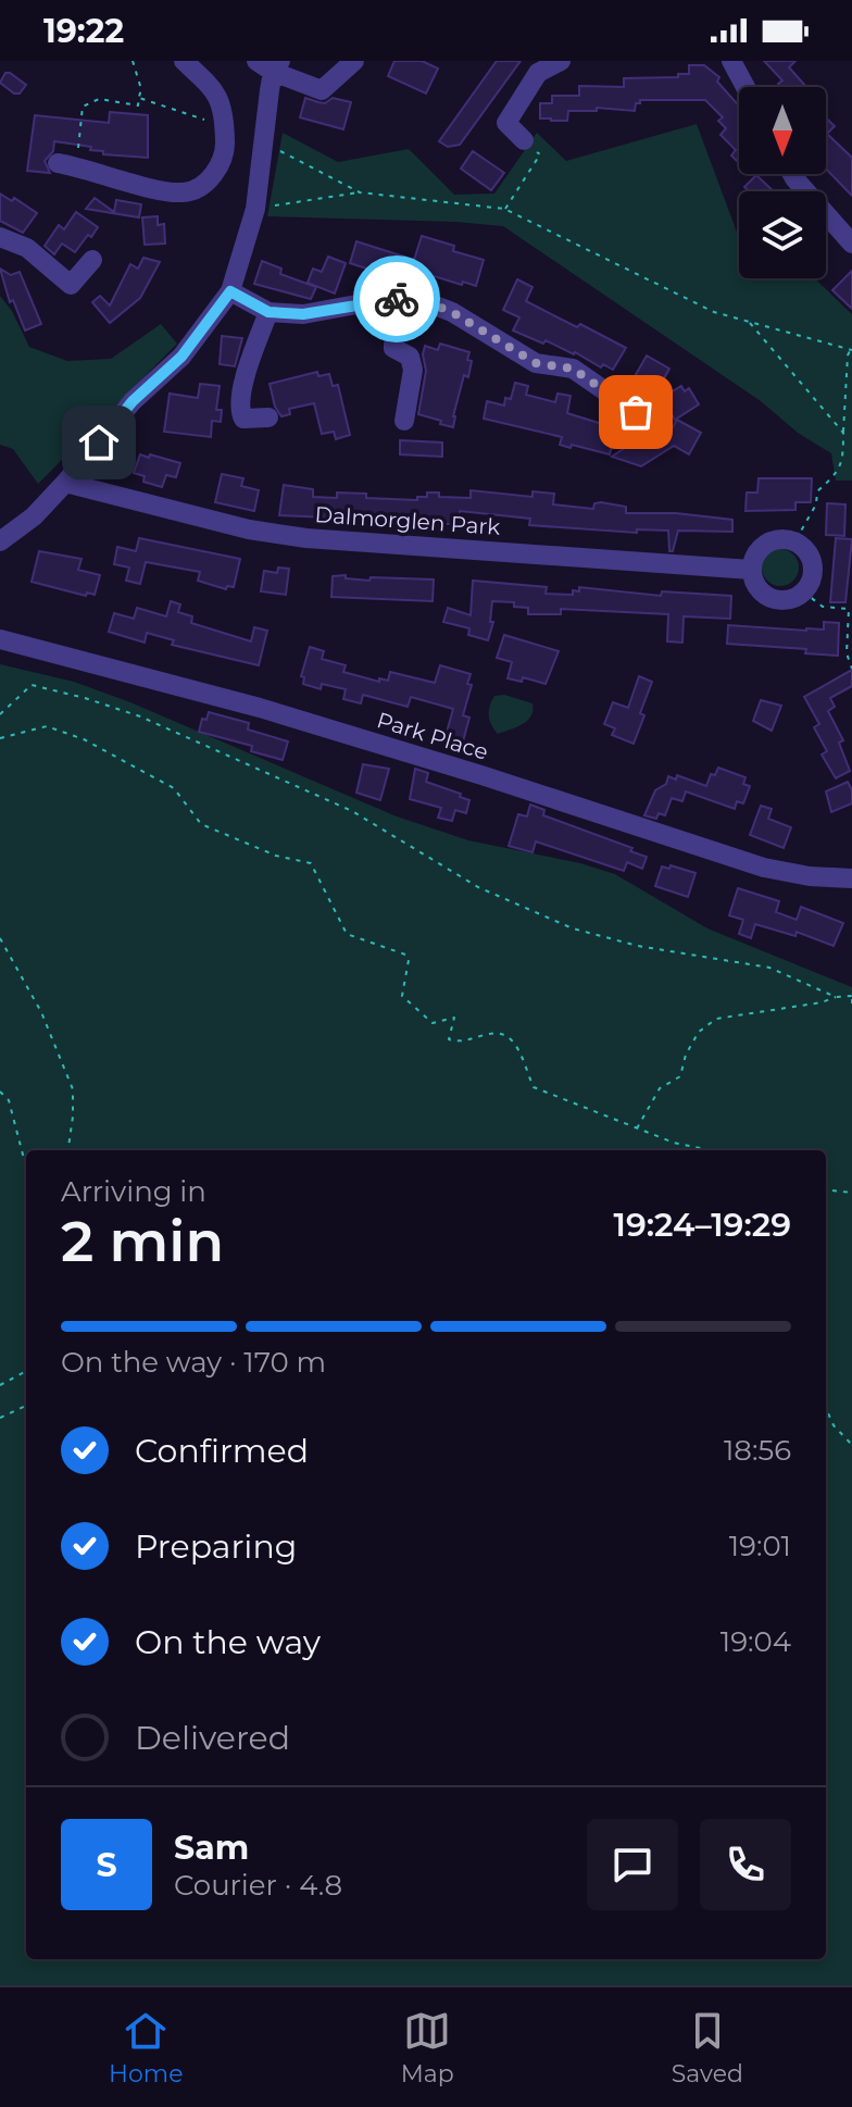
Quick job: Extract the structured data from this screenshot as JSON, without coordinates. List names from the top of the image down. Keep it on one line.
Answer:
{"streets":{"street":["Dalmorglen Park","Park Place"]},"north":"bottom","page":{"status":"19:22","heading":["2 min","Arriving in","19:24–19:29"],"panel":["Sam","Courier · 4.8"],"bar":"On the way · 170 m","list":[["Confirmed","18:56"],["Preparing","19:01"],["On the way","19:04"],"Delivered"],"round":"S","tabs":["Home","Map","Saved"]}}
